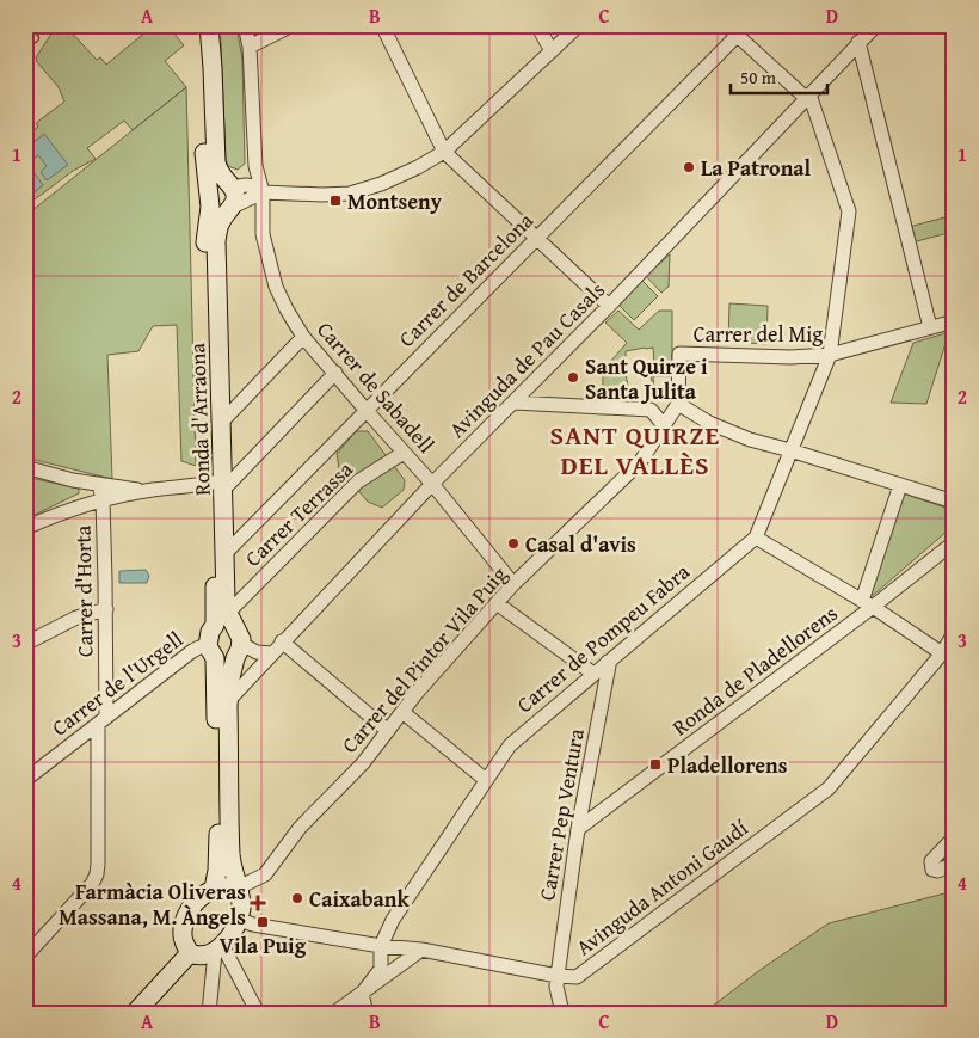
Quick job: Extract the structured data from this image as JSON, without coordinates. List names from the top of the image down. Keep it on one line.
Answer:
{"streets":{"street":["Carrer de Barcelona","Carrer del Mig","Avinguda de Pau Casals","Carrer de Sabadell","Ronda d'Arraona","Carrer Terrassa","Carrer d'Horta","Carrer de Pompeu Fabra","Carrer del Pintor Vila Puig","Ronda de Pladellorens","Carrer de l'Urgell","Carrer Pep Ventura","Avinguda Antoni Gaudí"]},"crossings":[["Carrer de Barcelona","Carrer de Sabadell"],["Carrer de Barcelona","Ronda d'Arraona"],["Carrer del Mig","Carrer de Pompeu Fabra"],["Carrer del Mig","Carrer del Pintor Vila Puig"],["Avinguda de Pau Casals","Carrer de Sabadell"],["Avinguda de Pau Casals","Ronda d'Arraona"],["Avinguda de Pau Casals","Carrer de Pompeu Fabra"],["Carrer de Sabadell","Carrer Terrassa"],["Carrer de Sabadell","Carrer del Pintor Vila Puig"],["Ronda d'Arraona","Carrer Terrassa"],["Ronda d'Arraona","Carrer del Pintor Vila Puig"],["Ronda d'Arraona","Carrer de l'Urgell"],["Ronda d'Arraona","Avinguda Antoni Gaudí"],["Carrer d'Horta","Carrer de l'Urgell"],["Carrer de Pompeu Fabra","Carrer Pep Ventura"],["Carrer de Pompeu Fabra","Avinguda Antoni Gaudí"],["Carrer del Pintor Vila Puig","Avinguda Antoni Gaudí"],["Ronda de Pladellorens","Carrer Pep Ventura"],["Carrer Pep Ventura","Avinguda Antoni Gaudí"]],"districts":["SANT QUIRZE DEL VALLÈS"],"places":{"other":["La Patronal","Sant Quirze i Santa Julita","Casal d'avis","Caixabank"],"transit":["Montseny","Pladellorens","Vila Puig"],"health":["Farmàcia Oliveras Massana, M. Àngels"]},"scale_bar":"50 m","grid":{"columns":["A","B","C","D"],"rows":["1","2","3","4"]}}
